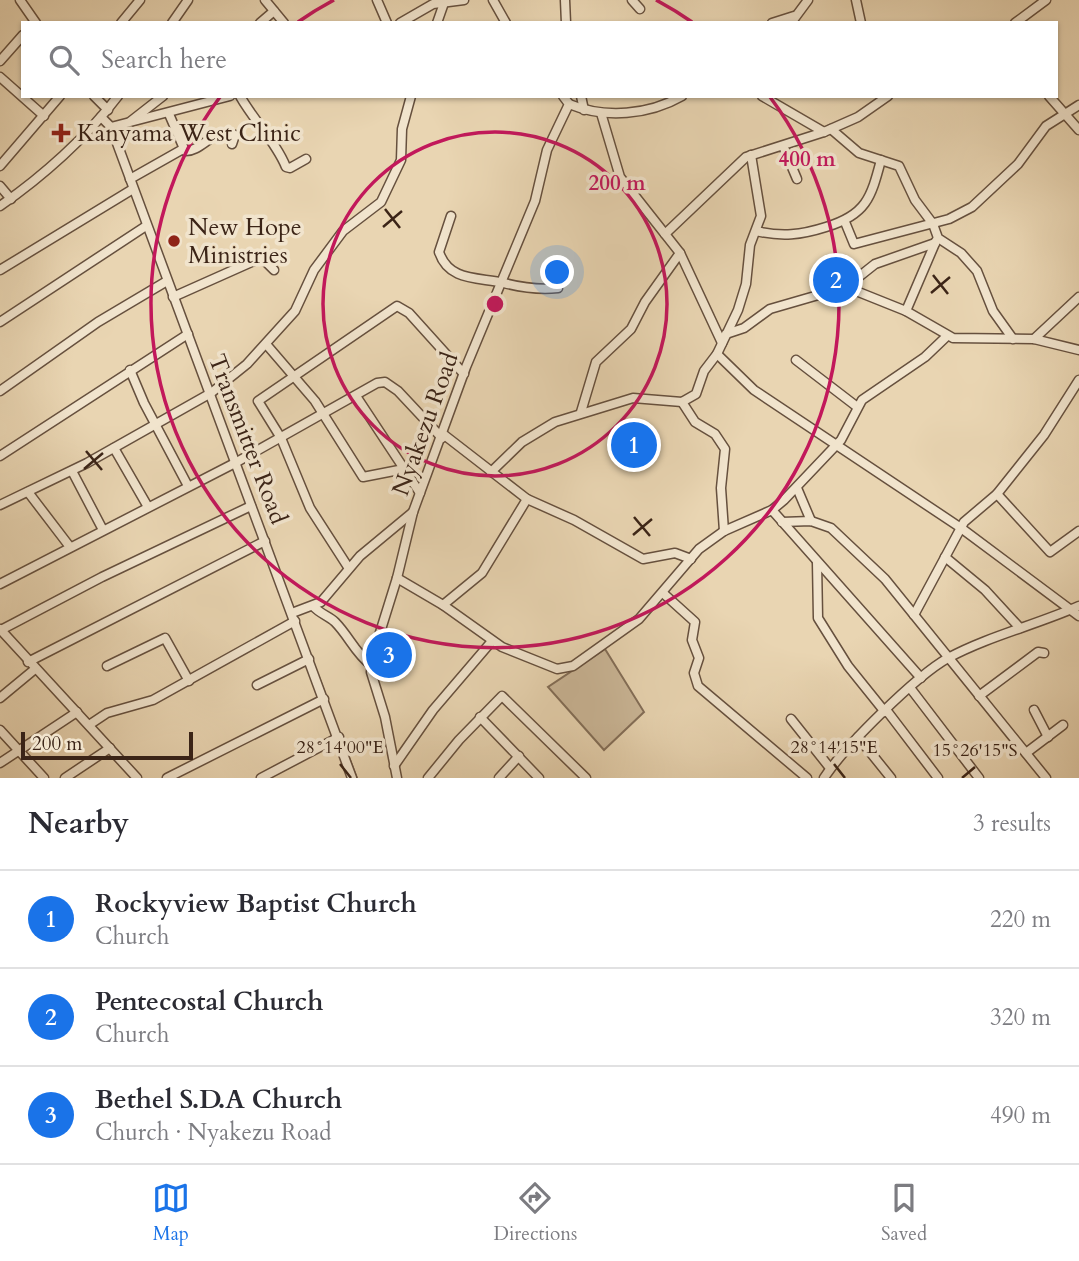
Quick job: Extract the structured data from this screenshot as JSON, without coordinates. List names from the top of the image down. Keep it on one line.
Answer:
{"streets":{"street":["Nyakezu Road","Transmitter Road"]},"places":{"health":["Kanyama West Clinic"],"other":["New Hope Ministries"]},"scale_bar":"200 m","page":{"search":"Search here","pins":["2","1","3"],"scale":"200 m","heading":["Nearby","3 results"],"list":[{"mark":"1","name":"Rockyview Baptist Church","note":"Church","value":"220 m"},{"mark":"2","name":"Pentecostal Church","note":"Church","value":"320 m"},{"mark":"3","name":"Bethel S.D.A Church","note":"Church · Nyakezu Road","value":"490 m"}],"nav":["Map","Directions","Saved"]},"coordinates":["28°14'00\"E","28°14'15\"E","15°26'15\"S"],"rings":["400 m","200 m"]}
